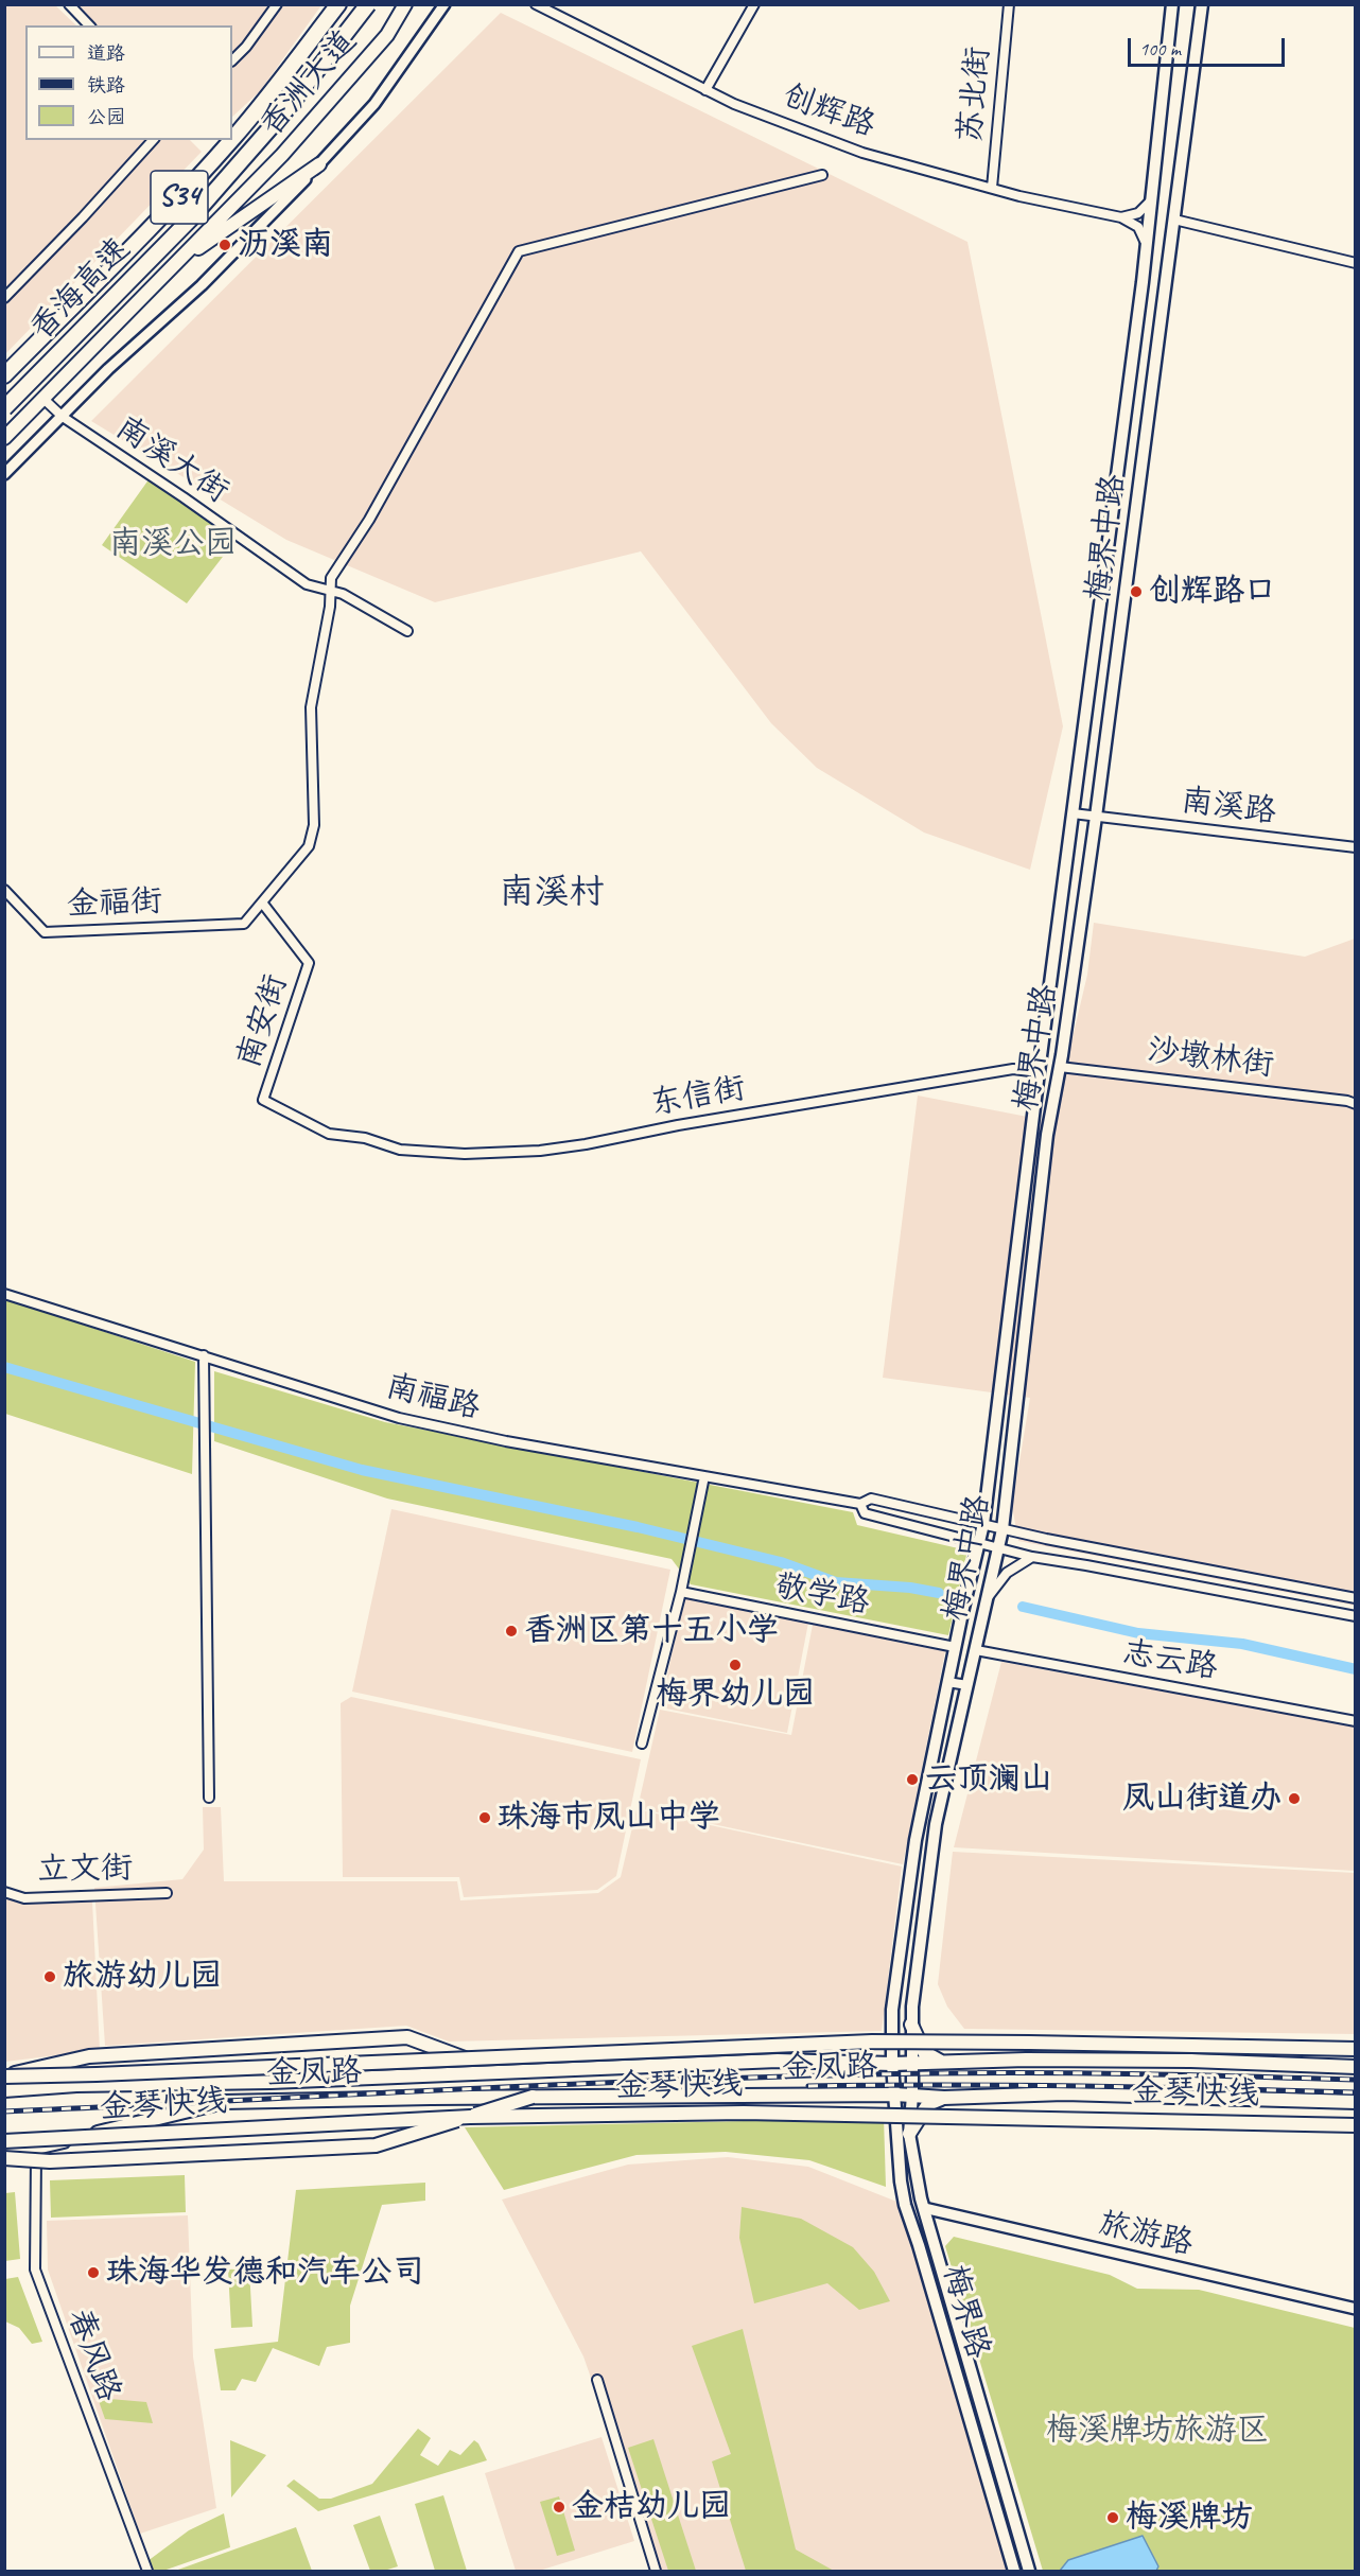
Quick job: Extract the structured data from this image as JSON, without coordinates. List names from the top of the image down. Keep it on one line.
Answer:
{"streets":{"highway":["S34","香海高速"],"main road":["香洲大道","梅界中路","金凤路","金琴快线","梅界路"],"street":["苏北街","创辉路","南溪大街","南溪路","金福街","南安街","沙墩林街","东信街","南福路","敬学路","志云路","立文街","旅游路","春风路"]},"crossings":[["香洲大道","南溪大街"],["苏北街","创辉路"],["梅界中路","南溪路"],["梅界中路","沙墩林街"],["梅界中路","东信街"],["梅界中路","敬学路"],["梅界中路","志云路"],["梅界中路","金凤路"],["梅界中路","旅游路"],["梅界中路","梅界路"],["金福街","南安街"],["南安街","东信街"],["金凤路","梅界路"],["金凤路","春风路"]],"districts":["南溪村"],"parks":["南溪公园","梅溪牌坊旅游区"],"places":["沥溪南","创辉路口","香洲区第十五小学","梅界幼儿园","云顶澜山","凤山街道办","珠海市凤山中学","旅游幼儿园","珠海华发德和汽车公司","金桔幼儿园","梅溪牌坊"],"legend":["道路","铁路","公园"],"scale_bar":"100 m"}
